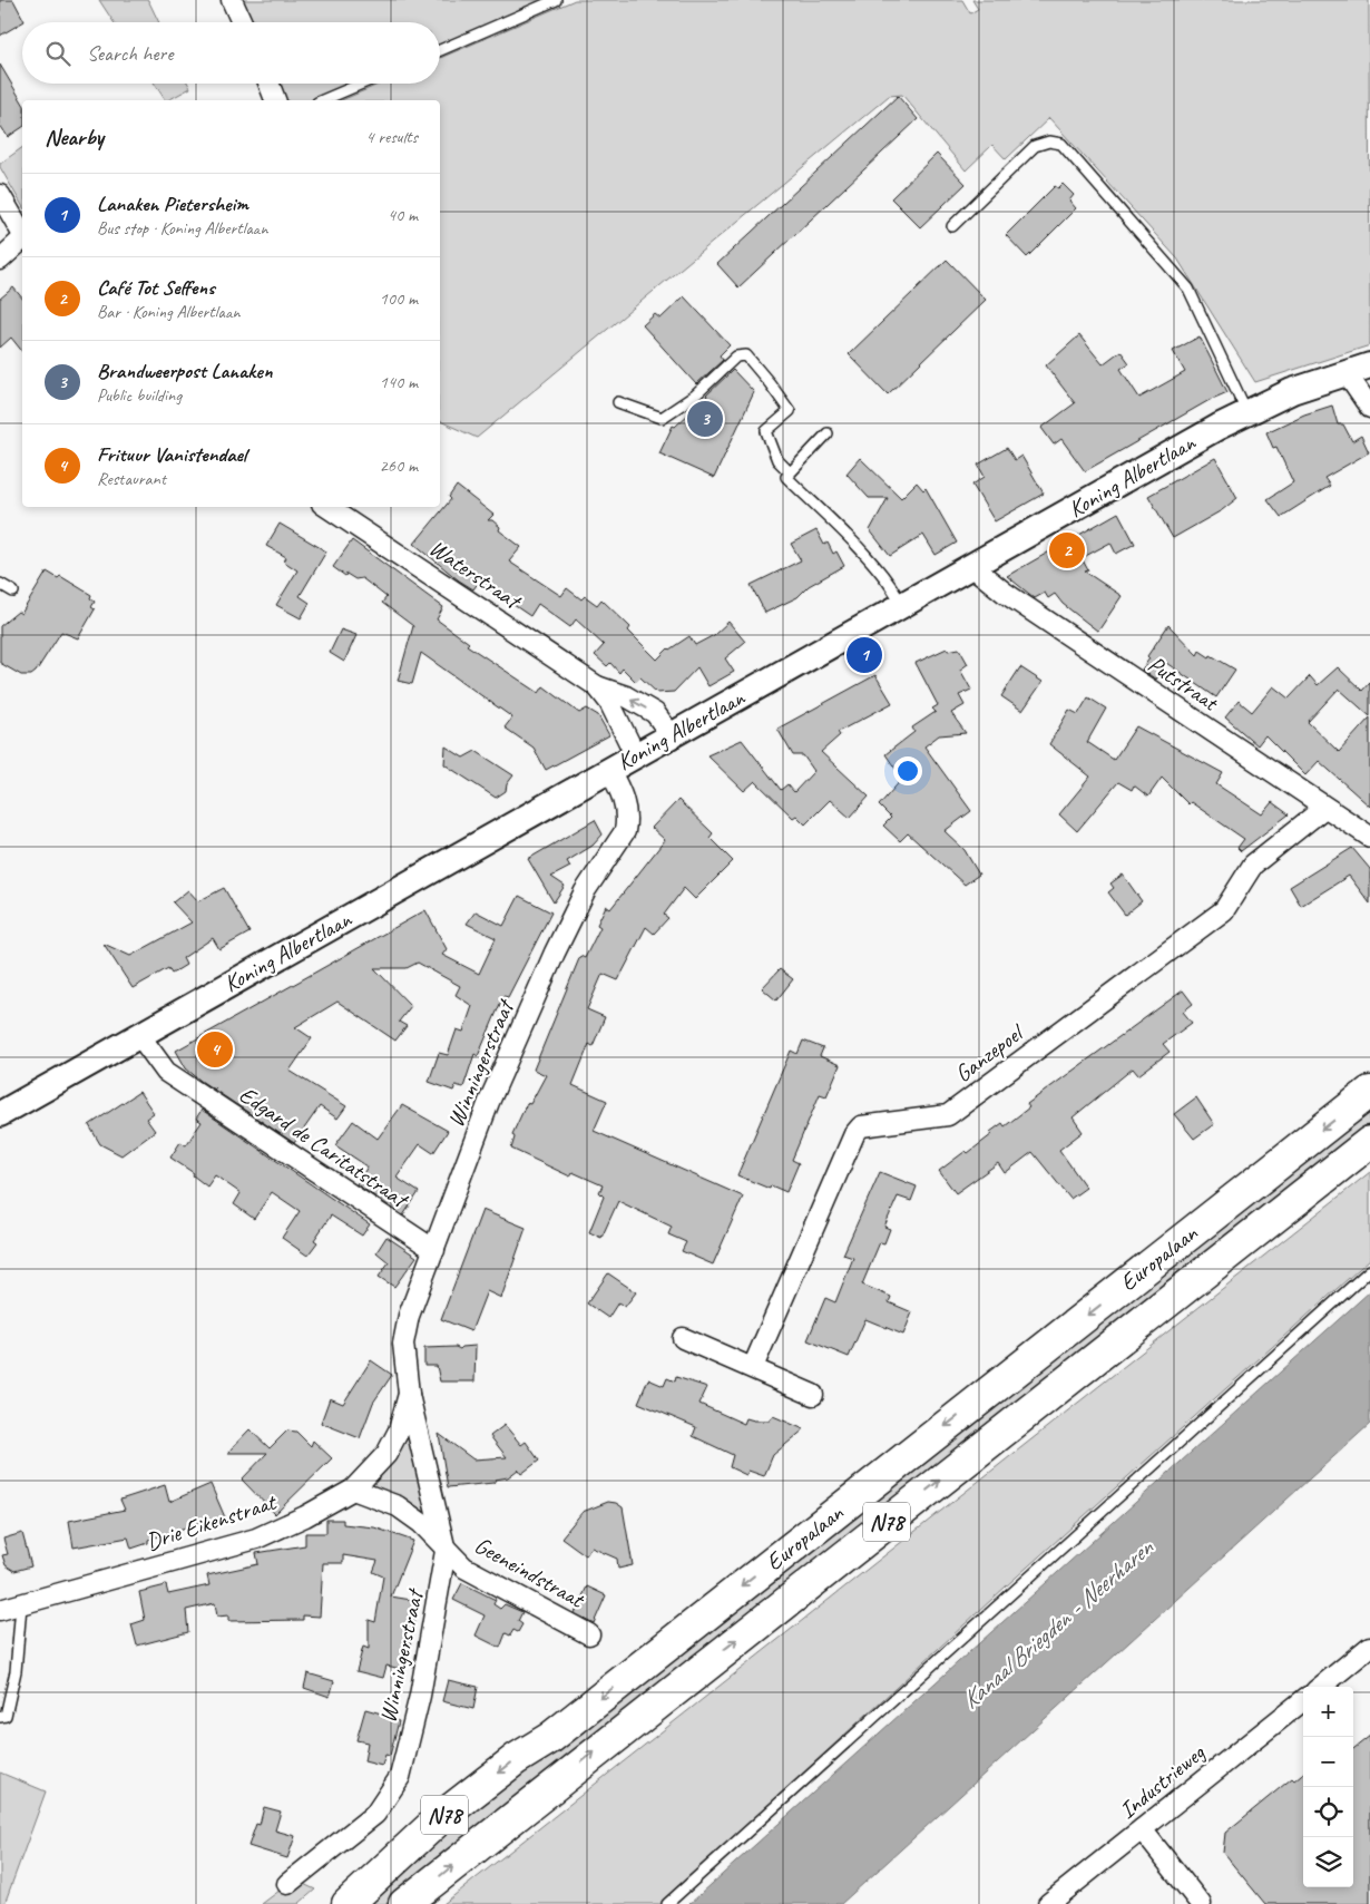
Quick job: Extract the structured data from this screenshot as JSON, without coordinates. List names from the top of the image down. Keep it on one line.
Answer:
{"streets":{"main road":["Europalaan","N78"],"street":["Koning Albertlaan","Waterstraat","Putstraat","Ganzepoel","Winningerstraat","Edgard de Caritatstraat","Drie Eikenstraat","Geeneindstraat","Industrieweg"]},"crossings":[["Koning Albertlaan","Waterstraat"],["Koning Albertlaan","Putstraat"],["Koning Albertlaan","Winningerstraat"],["Koning Albertlaan","Edgard de Caritatstraat"],["Putstraat","Ganzepoel"],["Winningerstraat","Edgard de Caritatstraat"],["Winningerstraat","Drie Eikenstraat"],["Winningerstraat","Geeneindstraat"]],"water":["Kanaal Briegden - Neerharen"],"page":{"search":"Search here","heading":["Nearby","4 results"],"list":[{"mark":"1","name":"Lanaken Pietersheim","note":"Bus stop · Koning Albertlaan","value":"40 m"},{"mark":"2","name":"Café Tot Seffens","note":"Bar · Koning Albertlaan","value":"100 m"},{"mark":"3","name":"Brandweerpost Lanaken","note":"Public building","value":"140 m"},{"mark":"4","name":"Frituur Vanistendael","note":"Restaurant","value":"260 m"}],"pins":["3","2","1","4"],"map_buttons":["+","−"]}}
